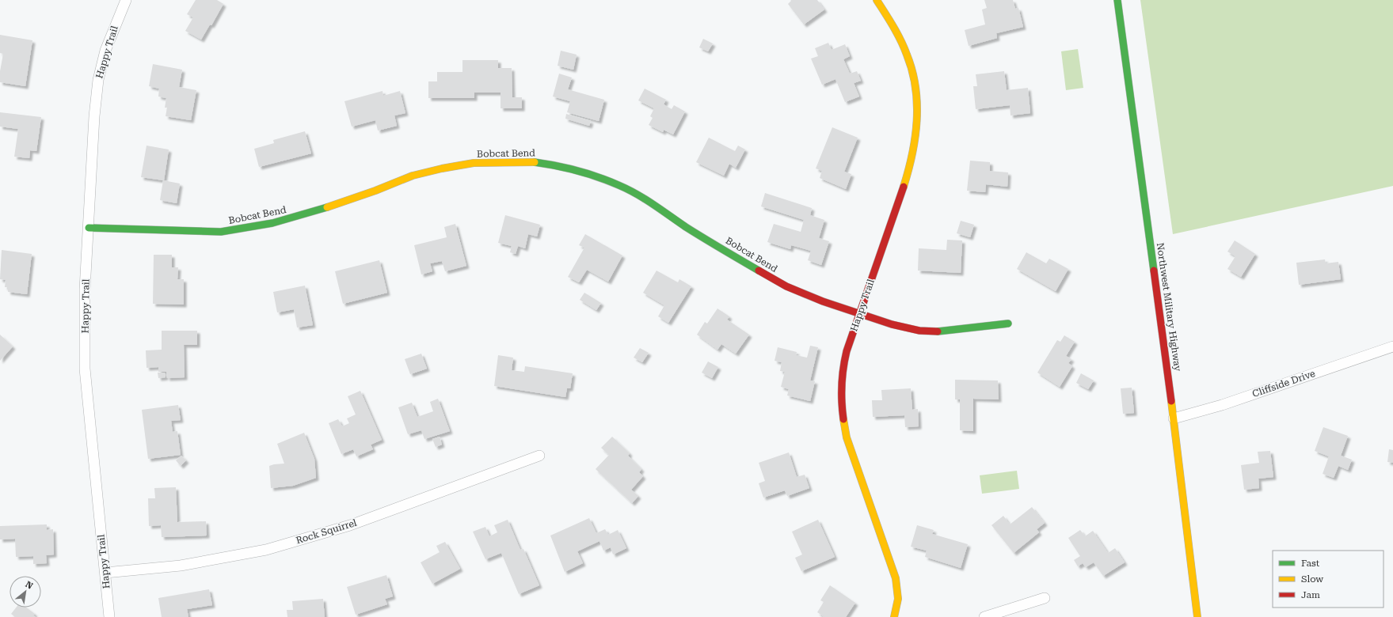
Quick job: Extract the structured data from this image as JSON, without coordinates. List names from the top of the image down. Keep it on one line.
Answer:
{"streets":{"street":["Happy Trail","Bobcat Bend","Northwest Military Highway","Cliffside Drive","Rock Squirrel"]},"crossings":[["Happy Trail","Bobcat Bend"],["Happy Trail","Rock Squirrel"],["Northwest Military Highway","Cliffside Drive"]],"legend":["Fast","Slow","Jam"],"north":"top right"}
